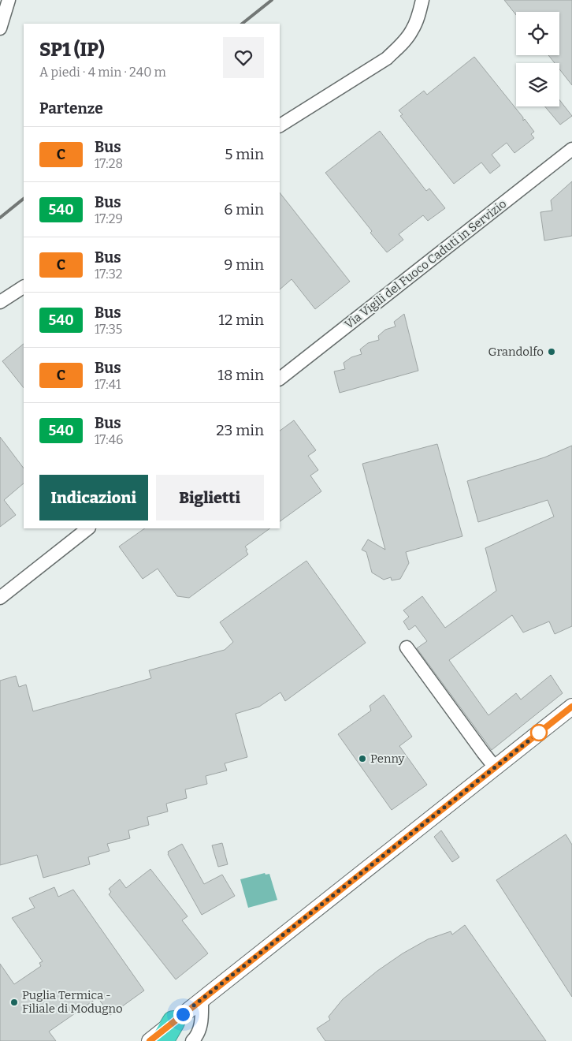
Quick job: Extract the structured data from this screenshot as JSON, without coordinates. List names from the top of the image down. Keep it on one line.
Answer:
{"streets":{"street":["Via Vigili del Fuoco Caduti in Servizio"]},"places":["Grandolfo","Penny","Puglia Termica - Filiale di Modugno"],"lines":["bus line C"],"page":{"heading":[["SP1 (IP)","A piedi · 4 min · 240 m"],"Partenze"],"list":[{"mark":"C","name":"Bus","note":"17:28","value":"5 min"},{"mark":"540","name":"Bus","note":"17:29","value":"6 min"},{"mark":"C","name":"Bus","note":"17:32","value":"9 min"},{"mark":"540","name":"Bus","note":"17:35","value":"12 min"},{"mark":"C","name":"Bus","note":"17:41","value":"18 min"},{"mark":"540","name":"Bus","note":"17:46","value":"23 min"}],"buttons":["Indicazioni","Biglietti"]}}
